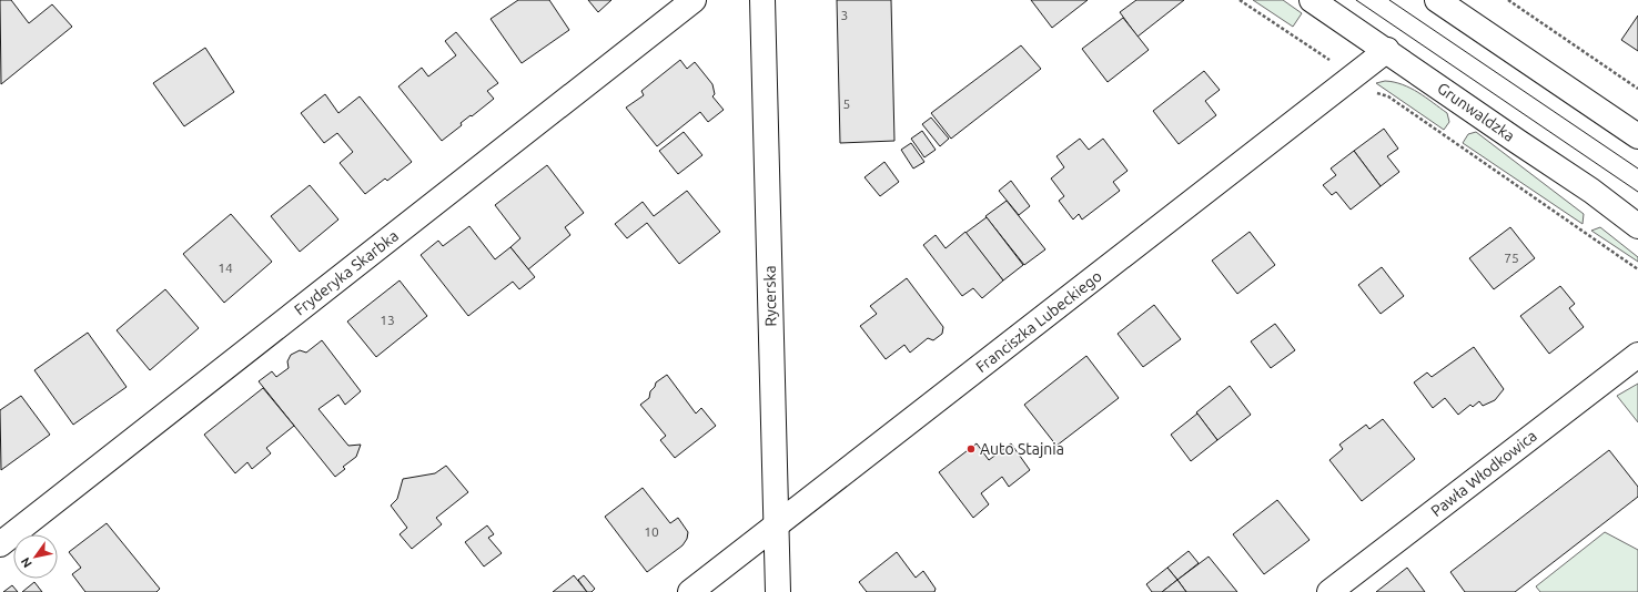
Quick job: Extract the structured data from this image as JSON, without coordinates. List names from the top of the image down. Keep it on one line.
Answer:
{"streets":{"street":["Grunwaldzka","Fryderyka Skarbka","Rycerska","Franciszka Lubeckiego","Pawła Włodkowica"]},"crossings":[["Grunwaldzka","Franciszka Lubeckiego"],["Rycerska","Franciszka Lubeckiego"]],"places":["Auto Stajnia"],"house_numbers":["3","5","75","14","13","10"],"north":"bottom left"}
